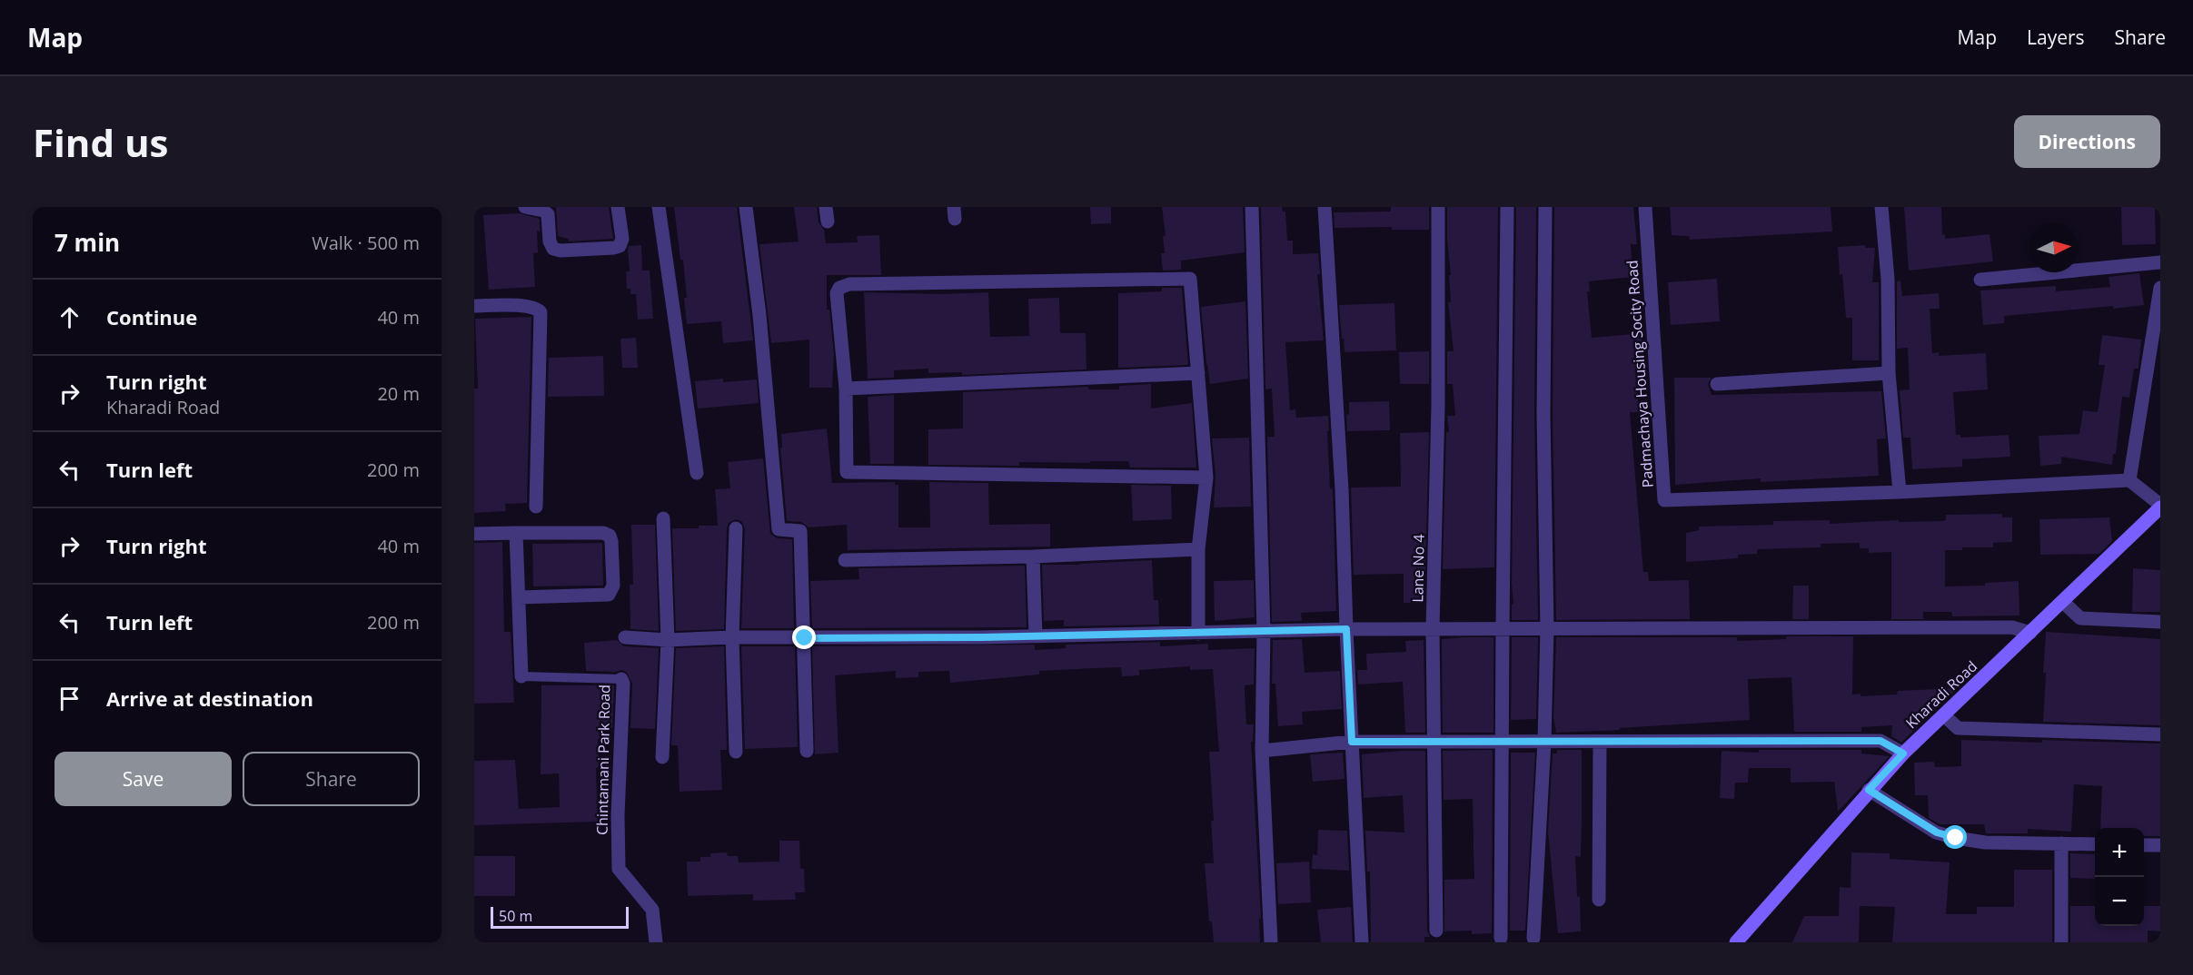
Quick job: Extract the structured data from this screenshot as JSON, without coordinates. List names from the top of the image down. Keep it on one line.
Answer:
{"streets":{"street":["Padmachaya Housing Socity Road","Lane No 4","Kharadi Road","Chintamani Park Road"]},"scale_bar":"50 m","north":"right","page":{"header":"Map","nav":["Map","Layers","Share"],"buttons":["Directions",["Save","Share"]],"title":"Find us","heading":["7 min","Walk · 500 m"],"list":[["Continue","40 m"],["Turn right","Kharadi Road","20 m"],["Turn left","200 m"],["Turn right","40 m"],["Turn left","200 m"],"Arrive at destination"],"map_buttons":["+","−"],"scale":"50 m"}}
